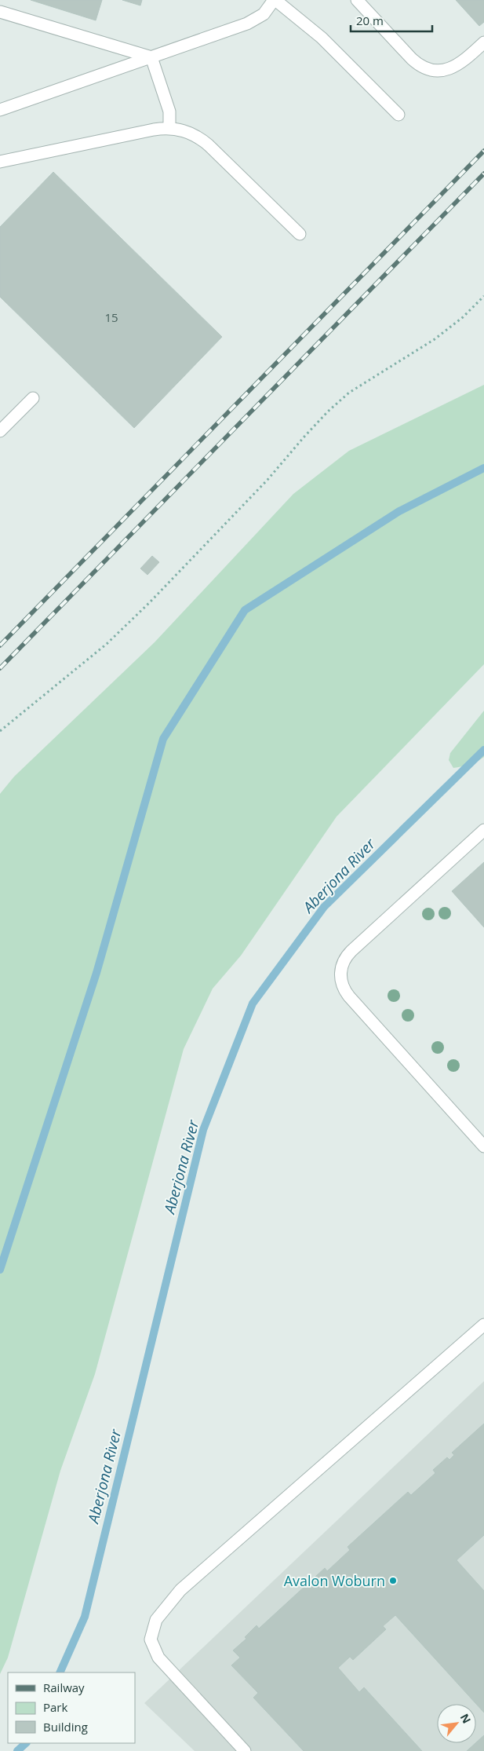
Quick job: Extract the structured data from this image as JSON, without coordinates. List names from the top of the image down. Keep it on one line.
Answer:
{"water":["Aberjona River"],"places":["Avalon Woburn"],"house_numbers":["15"],"legend":["Railway","Park","Building"],"scale_bar":"20 m","north":"top right"}
